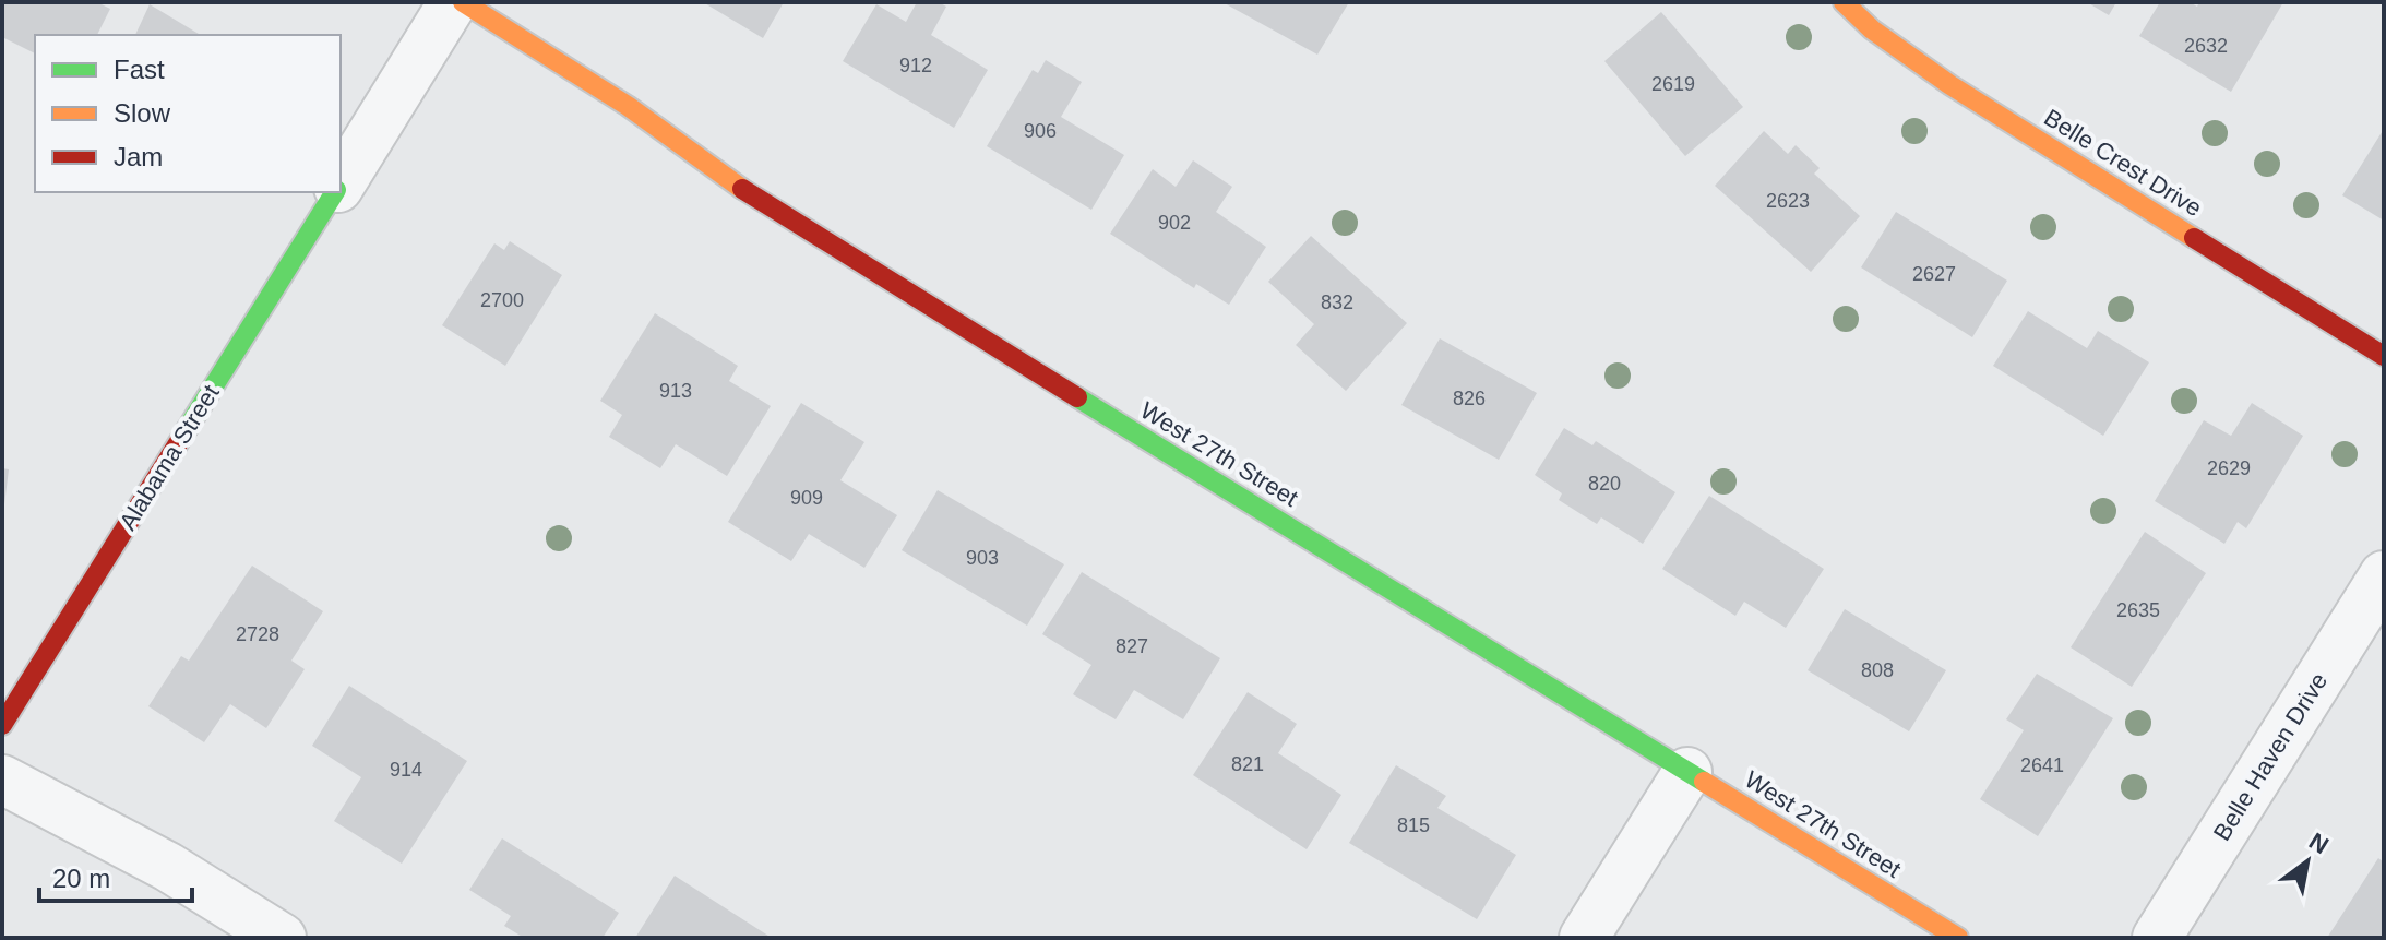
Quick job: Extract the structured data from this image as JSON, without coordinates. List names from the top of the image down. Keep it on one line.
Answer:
{"streets":{"street":["Belle Crest Drive","West 27th Street","Alabama Street","Belle Haven Drive"]},"house_numbers":["2632","912","2619","906","2623","902","2627","2700","832","913","826","2629","820","909","903","2635","2728","827","808","821","2641","914","815"],"legend":["Fast","Slow","Jam"],"scale_bar":"20 m","north":"top right"}
